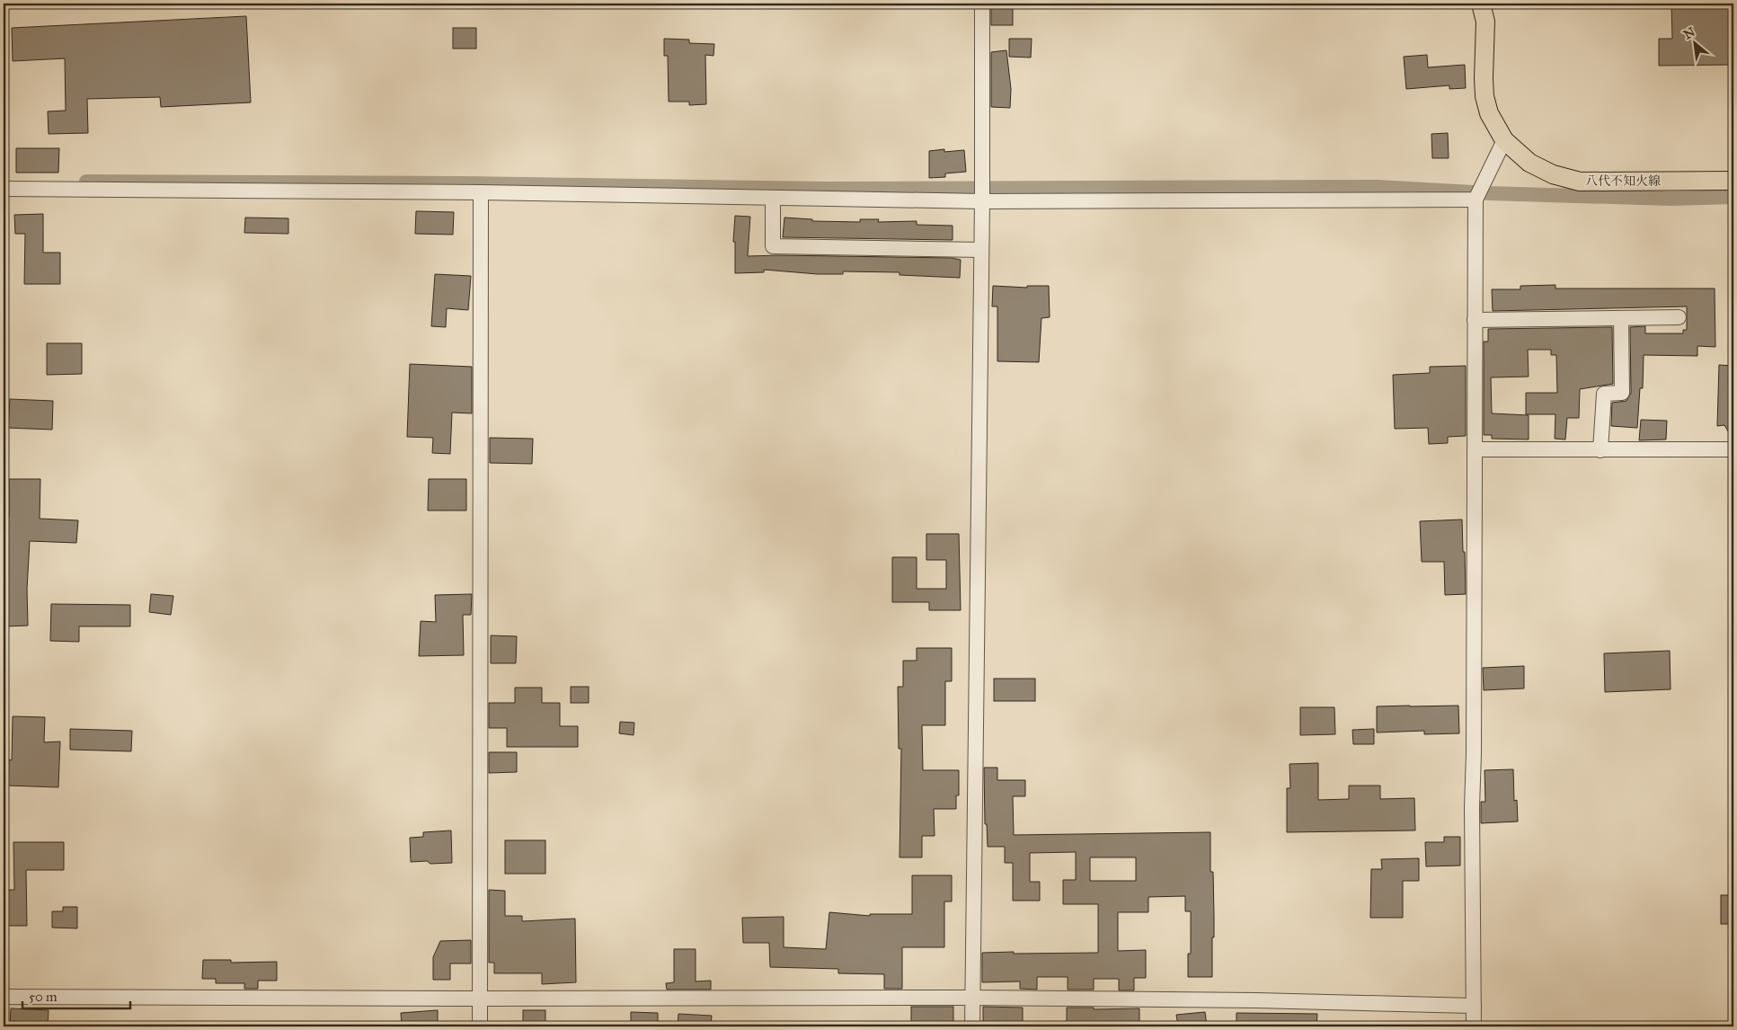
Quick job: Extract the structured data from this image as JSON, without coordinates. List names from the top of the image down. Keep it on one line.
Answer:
{"streets":{"main road":["八代不知火線"]},"scale_bar":"50 m","north":"top left"}
